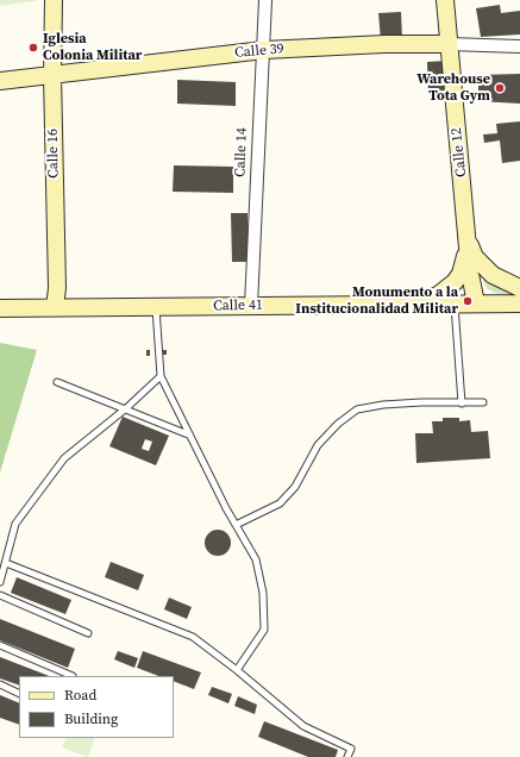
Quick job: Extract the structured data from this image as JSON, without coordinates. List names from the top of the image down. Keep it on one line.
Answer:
{"streets":{"main road":["Calle 39","Calle 12","Calle 16","Calle 41"],"street":["Calle 14"]},"crossings":[["Calle 39","Calle 14"],["Calle 39","Calle 12"],["Calle 39","Calle 16"],["Calle 14","Calle 41"],["Calle 12","Calle 41"],["Calle 16","Calle 41"]],"places":["Iglesia Colonia Militar","Warehouse Tota Gym","Monumento a la Institucionalidad Militar"],"legend":["Road","Building"]}
